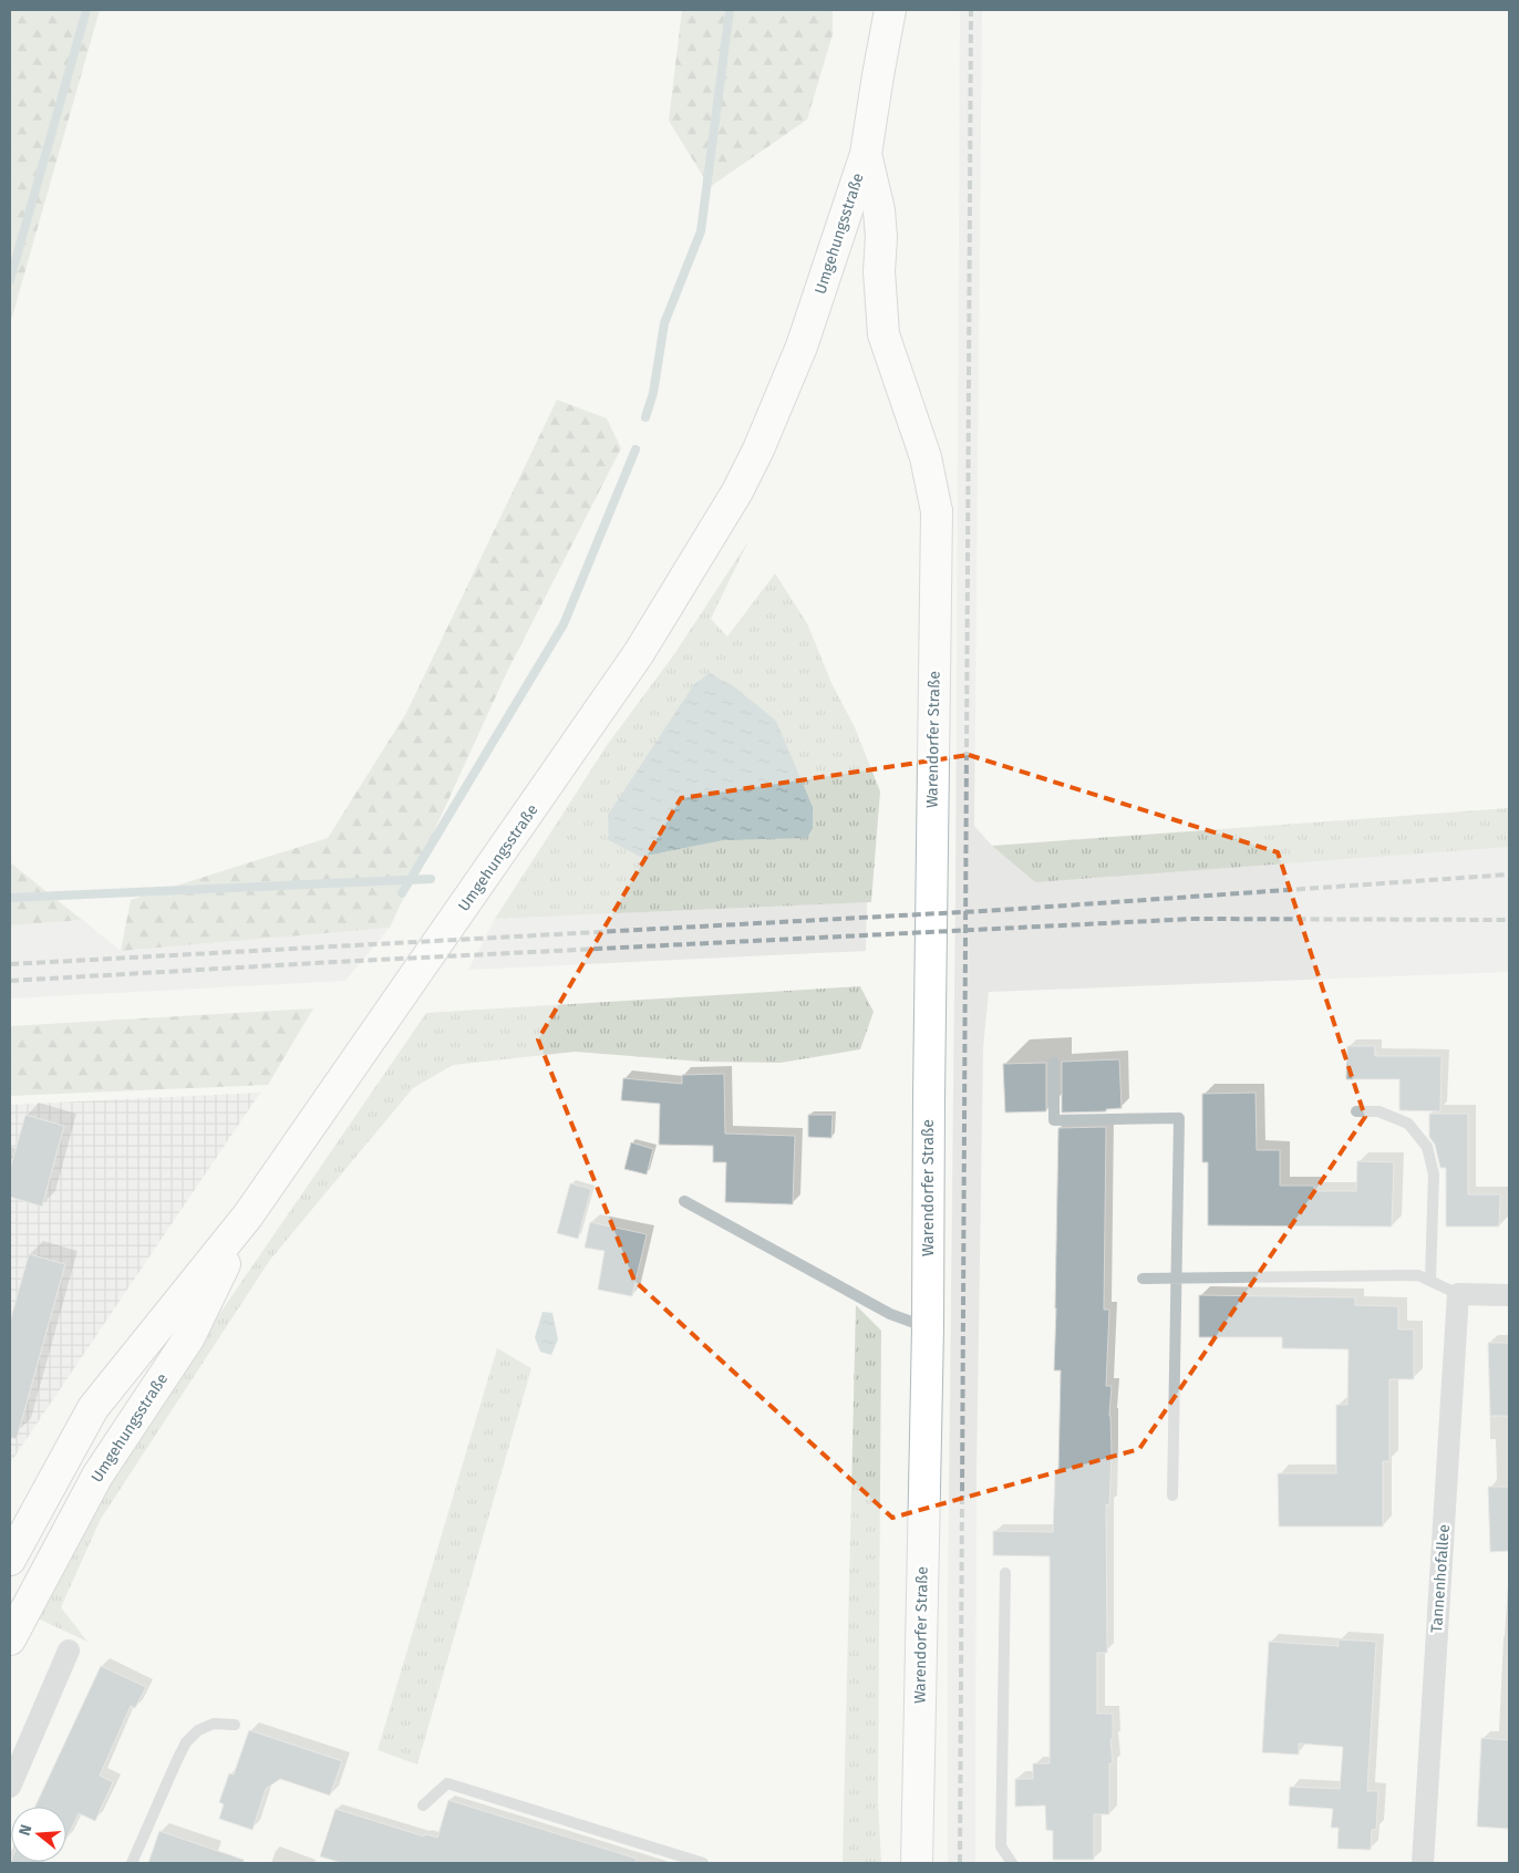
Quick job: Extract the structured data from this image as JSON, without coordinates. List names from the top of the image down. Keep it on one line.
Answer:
{"streets":{"main road":["Umgehungsstraße","Warendorfer Straße"],"street":["Tannenhofallee"]},"crossings":[["Umgehungsstraße","Warendorfer Straße"]],"north":"left"}
